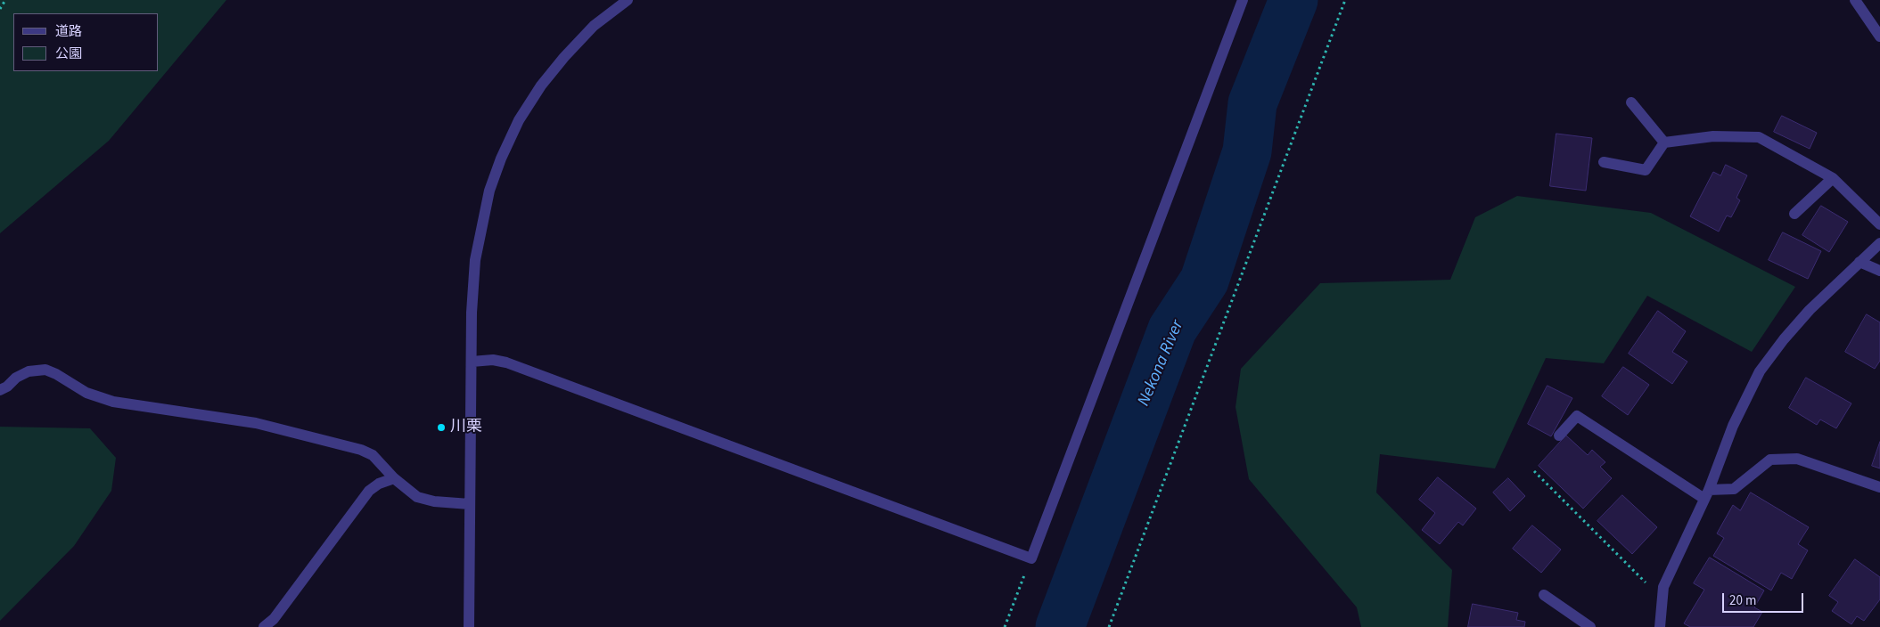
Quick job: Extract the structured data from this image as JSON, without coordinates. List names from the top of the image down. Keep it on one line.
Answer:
{"water":["Nekona River"],"places":["川栗"],"legend":["道路","公園"],"scale_bar":"20 m"}
